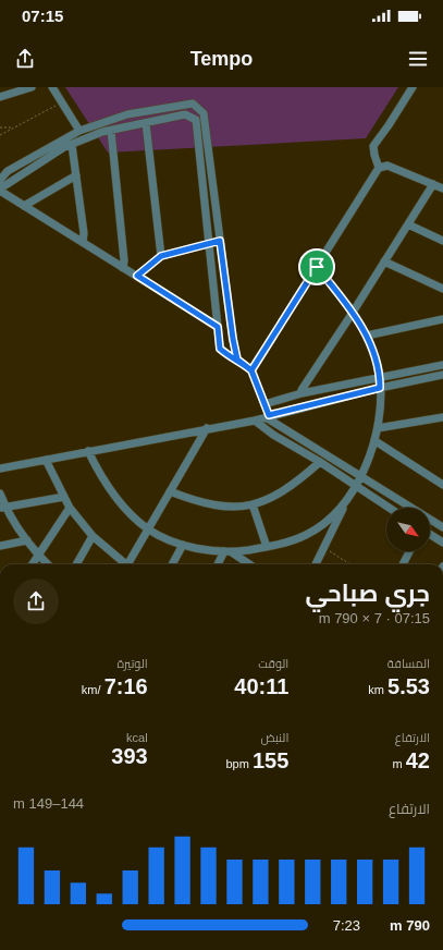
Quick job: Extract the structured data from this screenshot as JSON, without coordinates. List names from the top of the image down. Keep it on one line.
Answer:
{"north":"bottom right","page":{"status":"07:15","header":"Tempo","heading":["جري صباحي","07:15 · 7 × 790 m"],"stats":[["المسافة","5.53 km"],["الوقت","40:11"],["الوتيرة","7:16 /km"],["الارتفاع","42 m"],["النبض","155 bpm"],["kcal","393"]],"chart":["الارتفاع","144–149 m"],"list":[{"name":"790 m","note":"7:23"}]}}
